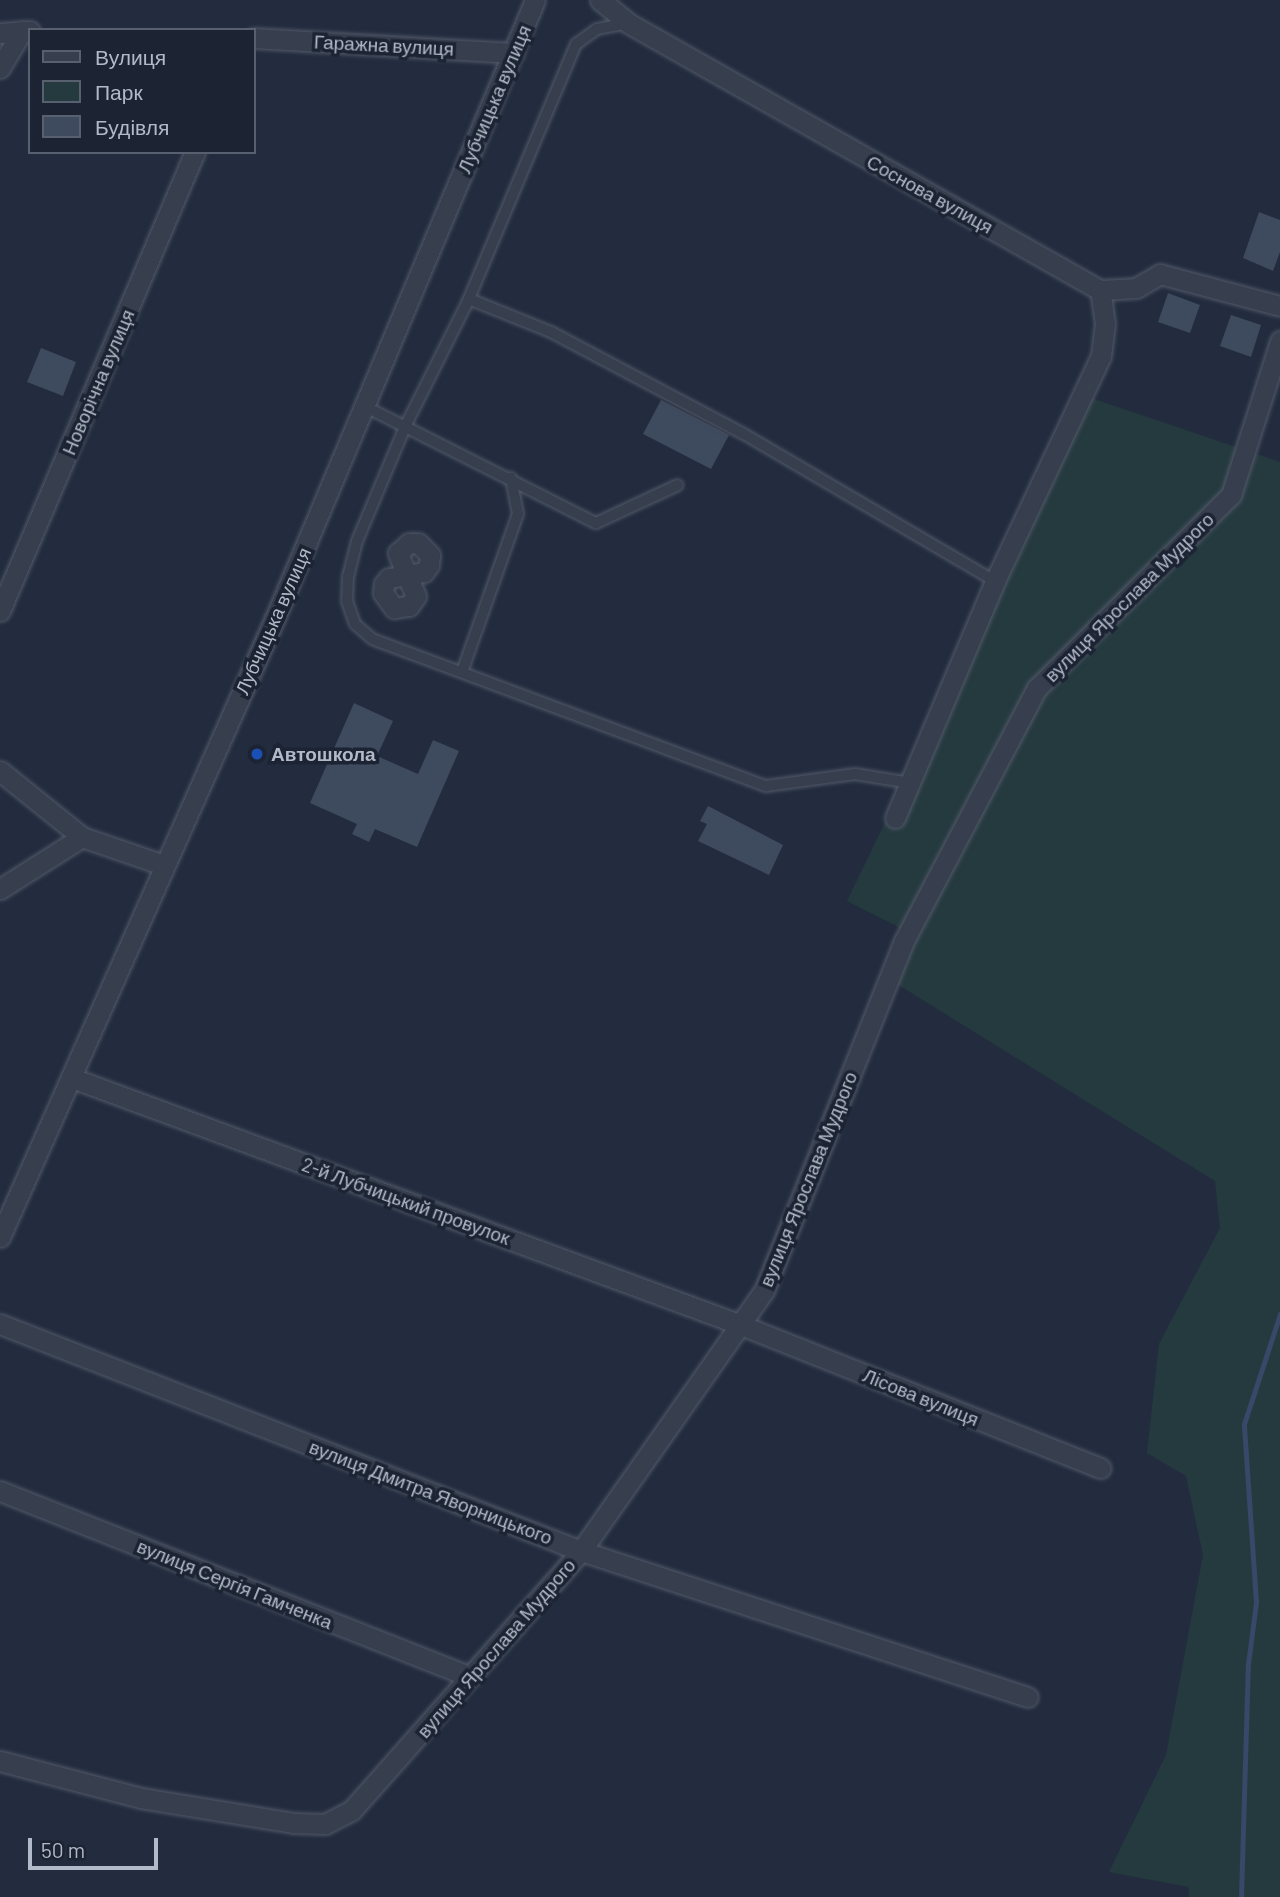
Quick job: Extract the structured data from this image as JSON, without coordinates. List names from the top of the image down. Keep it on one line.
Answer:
{"streets":{"street":["Гаражна вулиця","Лубчицька вулиця","Соснова вулиця","Новорічна вулиця","вулиця Ярослава Мудрого","2-й Лубчицький провулок","Лісова вулиця","вулиця Дмитра Яворницького","вулиця Сергія Гамченка"]},"crossings":[["Гаражна вулиця","Лубчицька вулиця"],["Лубчицька вулиця","2-й Лубчицький провулок"],["вулиця Ярослава Мудрого","2-й Лубчицький провулок"],["вулиця Ярослава Мудрого","Лісова вулиця"],["вулиця Ярослава Мудрого","вулиця Дмитра Яворницького"],["вулиця Ярослава Мудрого","вулиця Сергія Гамченка"],["2-й Лубчицький провулок","Лісова вулиця"]],"places":["Автошкола"],"legend":["Вулиця","Парк","Будівля"],"scale_bar":"50 m"}
